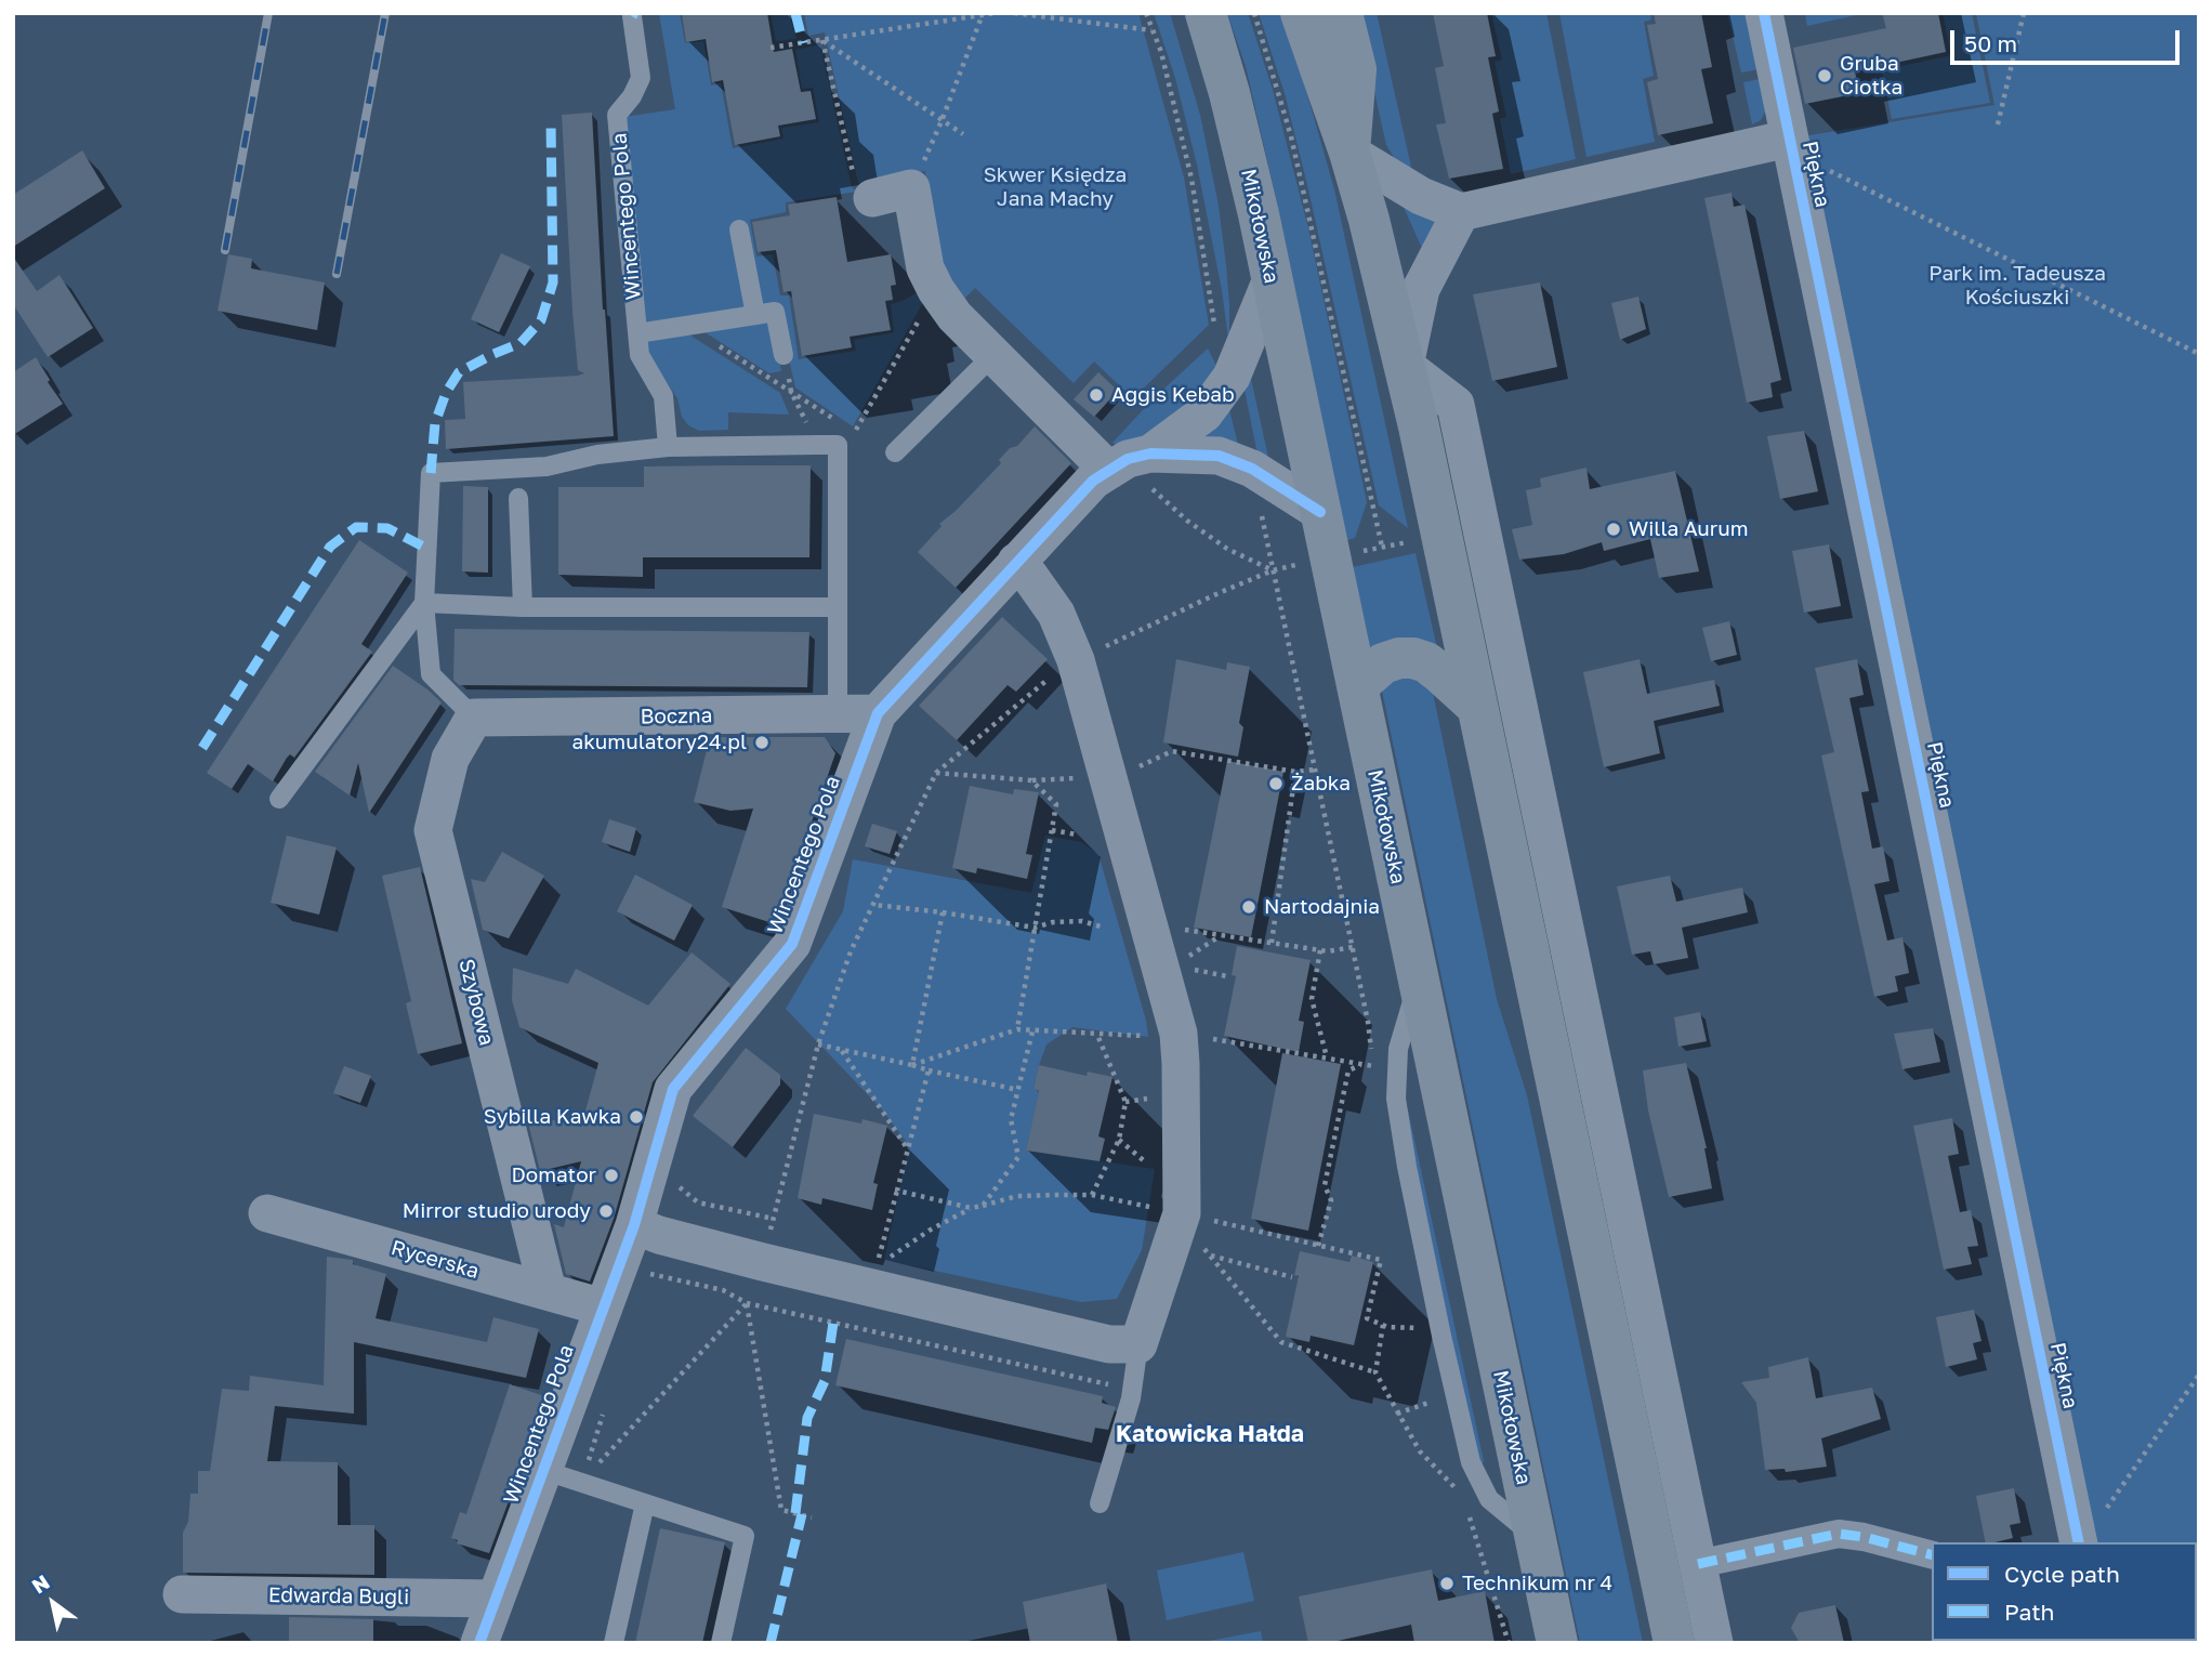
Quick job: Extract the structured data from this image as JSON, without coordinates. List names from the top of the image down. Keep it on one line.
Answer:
{"streets":{"main road":["Mikołowska"],"street":["Piękna","Wincentego Pola","Boczna","Szybowa","Rycerska","Edwarda Bugli"]},"crossings":[["Wincentego Pola","Mikołowska"],["Wincentego Pola","Boczna"],["Wincentego Pola","Rycerska"],["Wincentego Pola","Edwarda Bugli"],["Boczna","Szybowa"],["Szybowa","Rycerska"]],"districts":["Katowicka Hałda"],"parks":["Skwer Księdza Jana Machy","Park im. Tadeusza Kościuszki"],"places":["Gruba Ciotka","Aggis Kebab","Willa Aurum","akumulatory24.pl","Żabka","Nartodajnia","Sybilla Kawka","Domator","Mirror studio urody","Technikum nr 4"],"legend":["Cycle path","Path"],"scale_bar":"50 m","north":"top left"}
